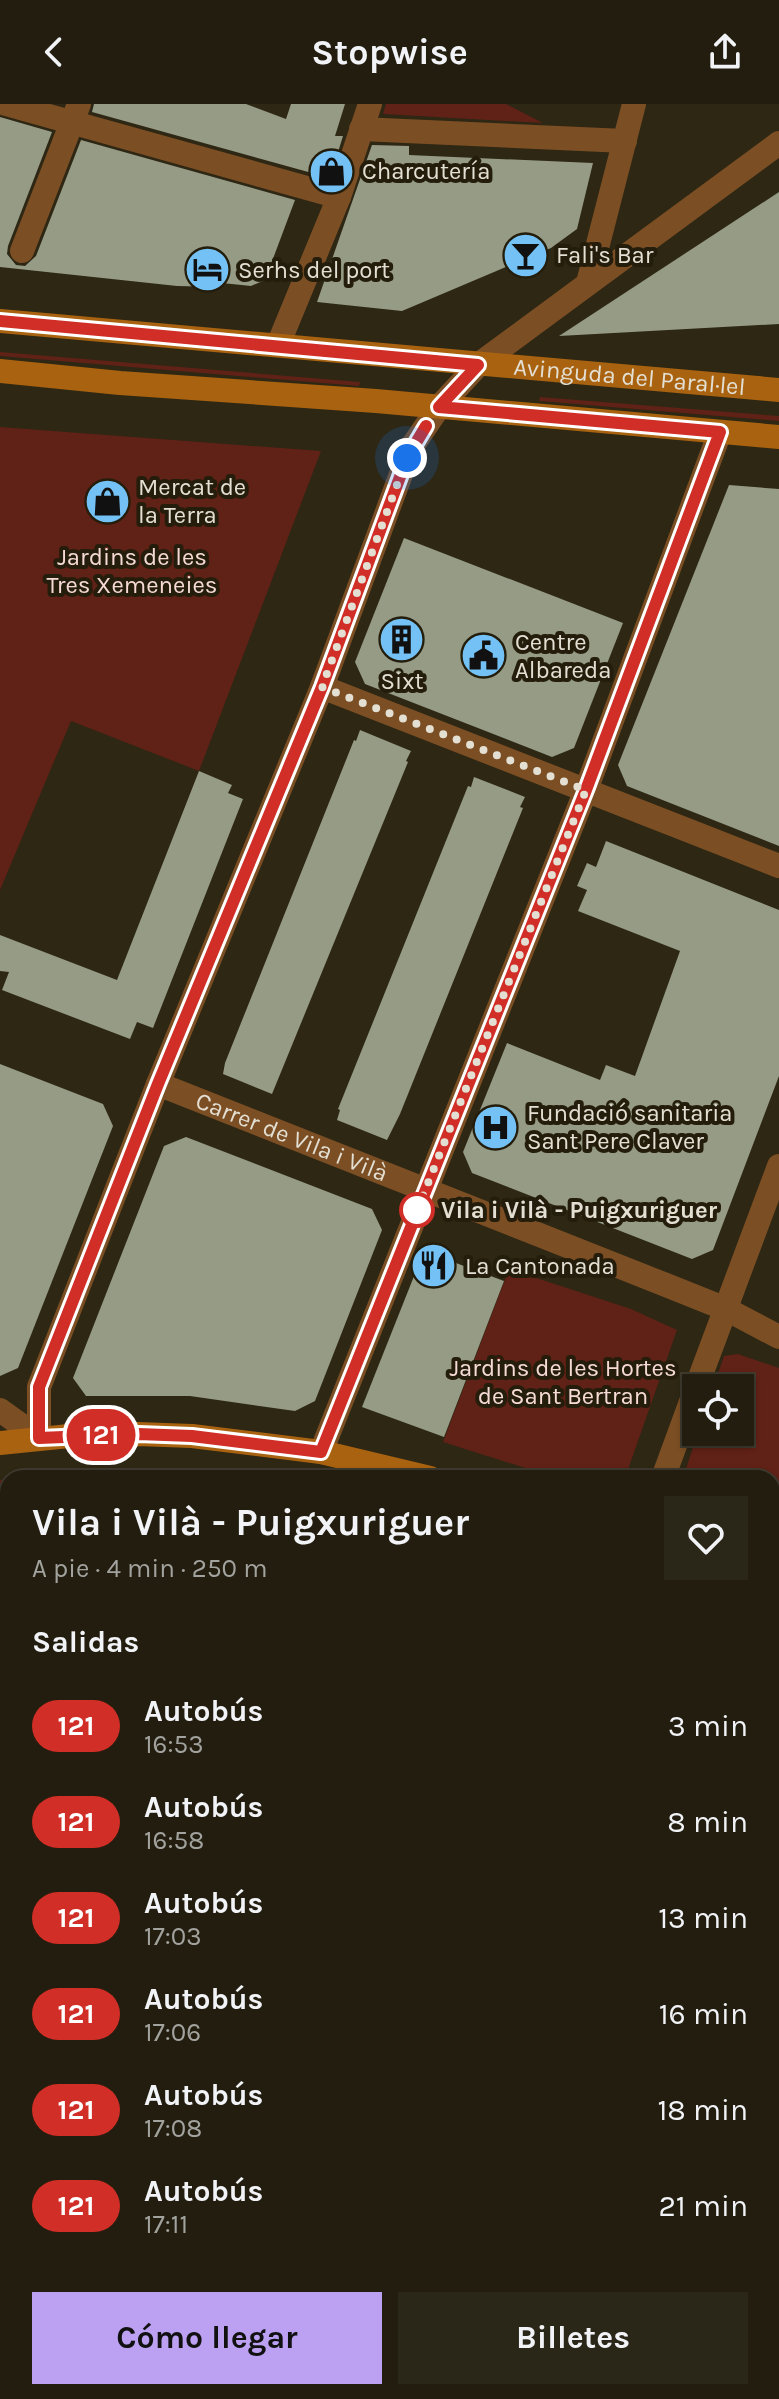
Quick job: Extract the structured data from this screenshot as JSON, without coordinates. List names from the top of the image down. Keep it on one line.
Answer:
{"streets":{"main road":["Avinguda del Paral·lel"],"street":["Carrer de Vila i Vilà"]},"parks":["Jardins de les Tres Xemeneies","Jardins de les Hortes de Sant Bertran"],"places":{"shop":["Charcutería","Mercat de la Terra"],"bar":["Fali's Bar"],"hotel":["Serhs del port"],"building":["Sixt"],"public building":["Centre Albareda"],"hospital":["Fundació sanitaria Sant Pere Claver"],"other":["Vila i Vilà - Puigxuriguer"],"restaurant":["La Cantonada"]},"lines":["bus line 121"],"page":{"header":"Stopwise","on_map":"121","heading":[["Vila i Vilà - Puigxuriguer","A pie · 4 min · 250 m"],"Salidas"],"list":[{"mark":"121","name":"Autobús","note":"16:53","value":"3 min"},{"mark":"121","name":"Autobús","note":"16:58","value":"8 min"},{"mark":"121","name":"Autobús","note":"17:03","value":"13 min"},{"mark":"121","name":"Autobús","note":"17:06","value":"16 min"},{"mark":"121","name":"Autobús","note":"17:08","value":"18 min"},{"mark":"121","name":"Autobús","note":"17:11","value":"21 min"}],"buttons":["Cómo llegar","Billetes"]}}
